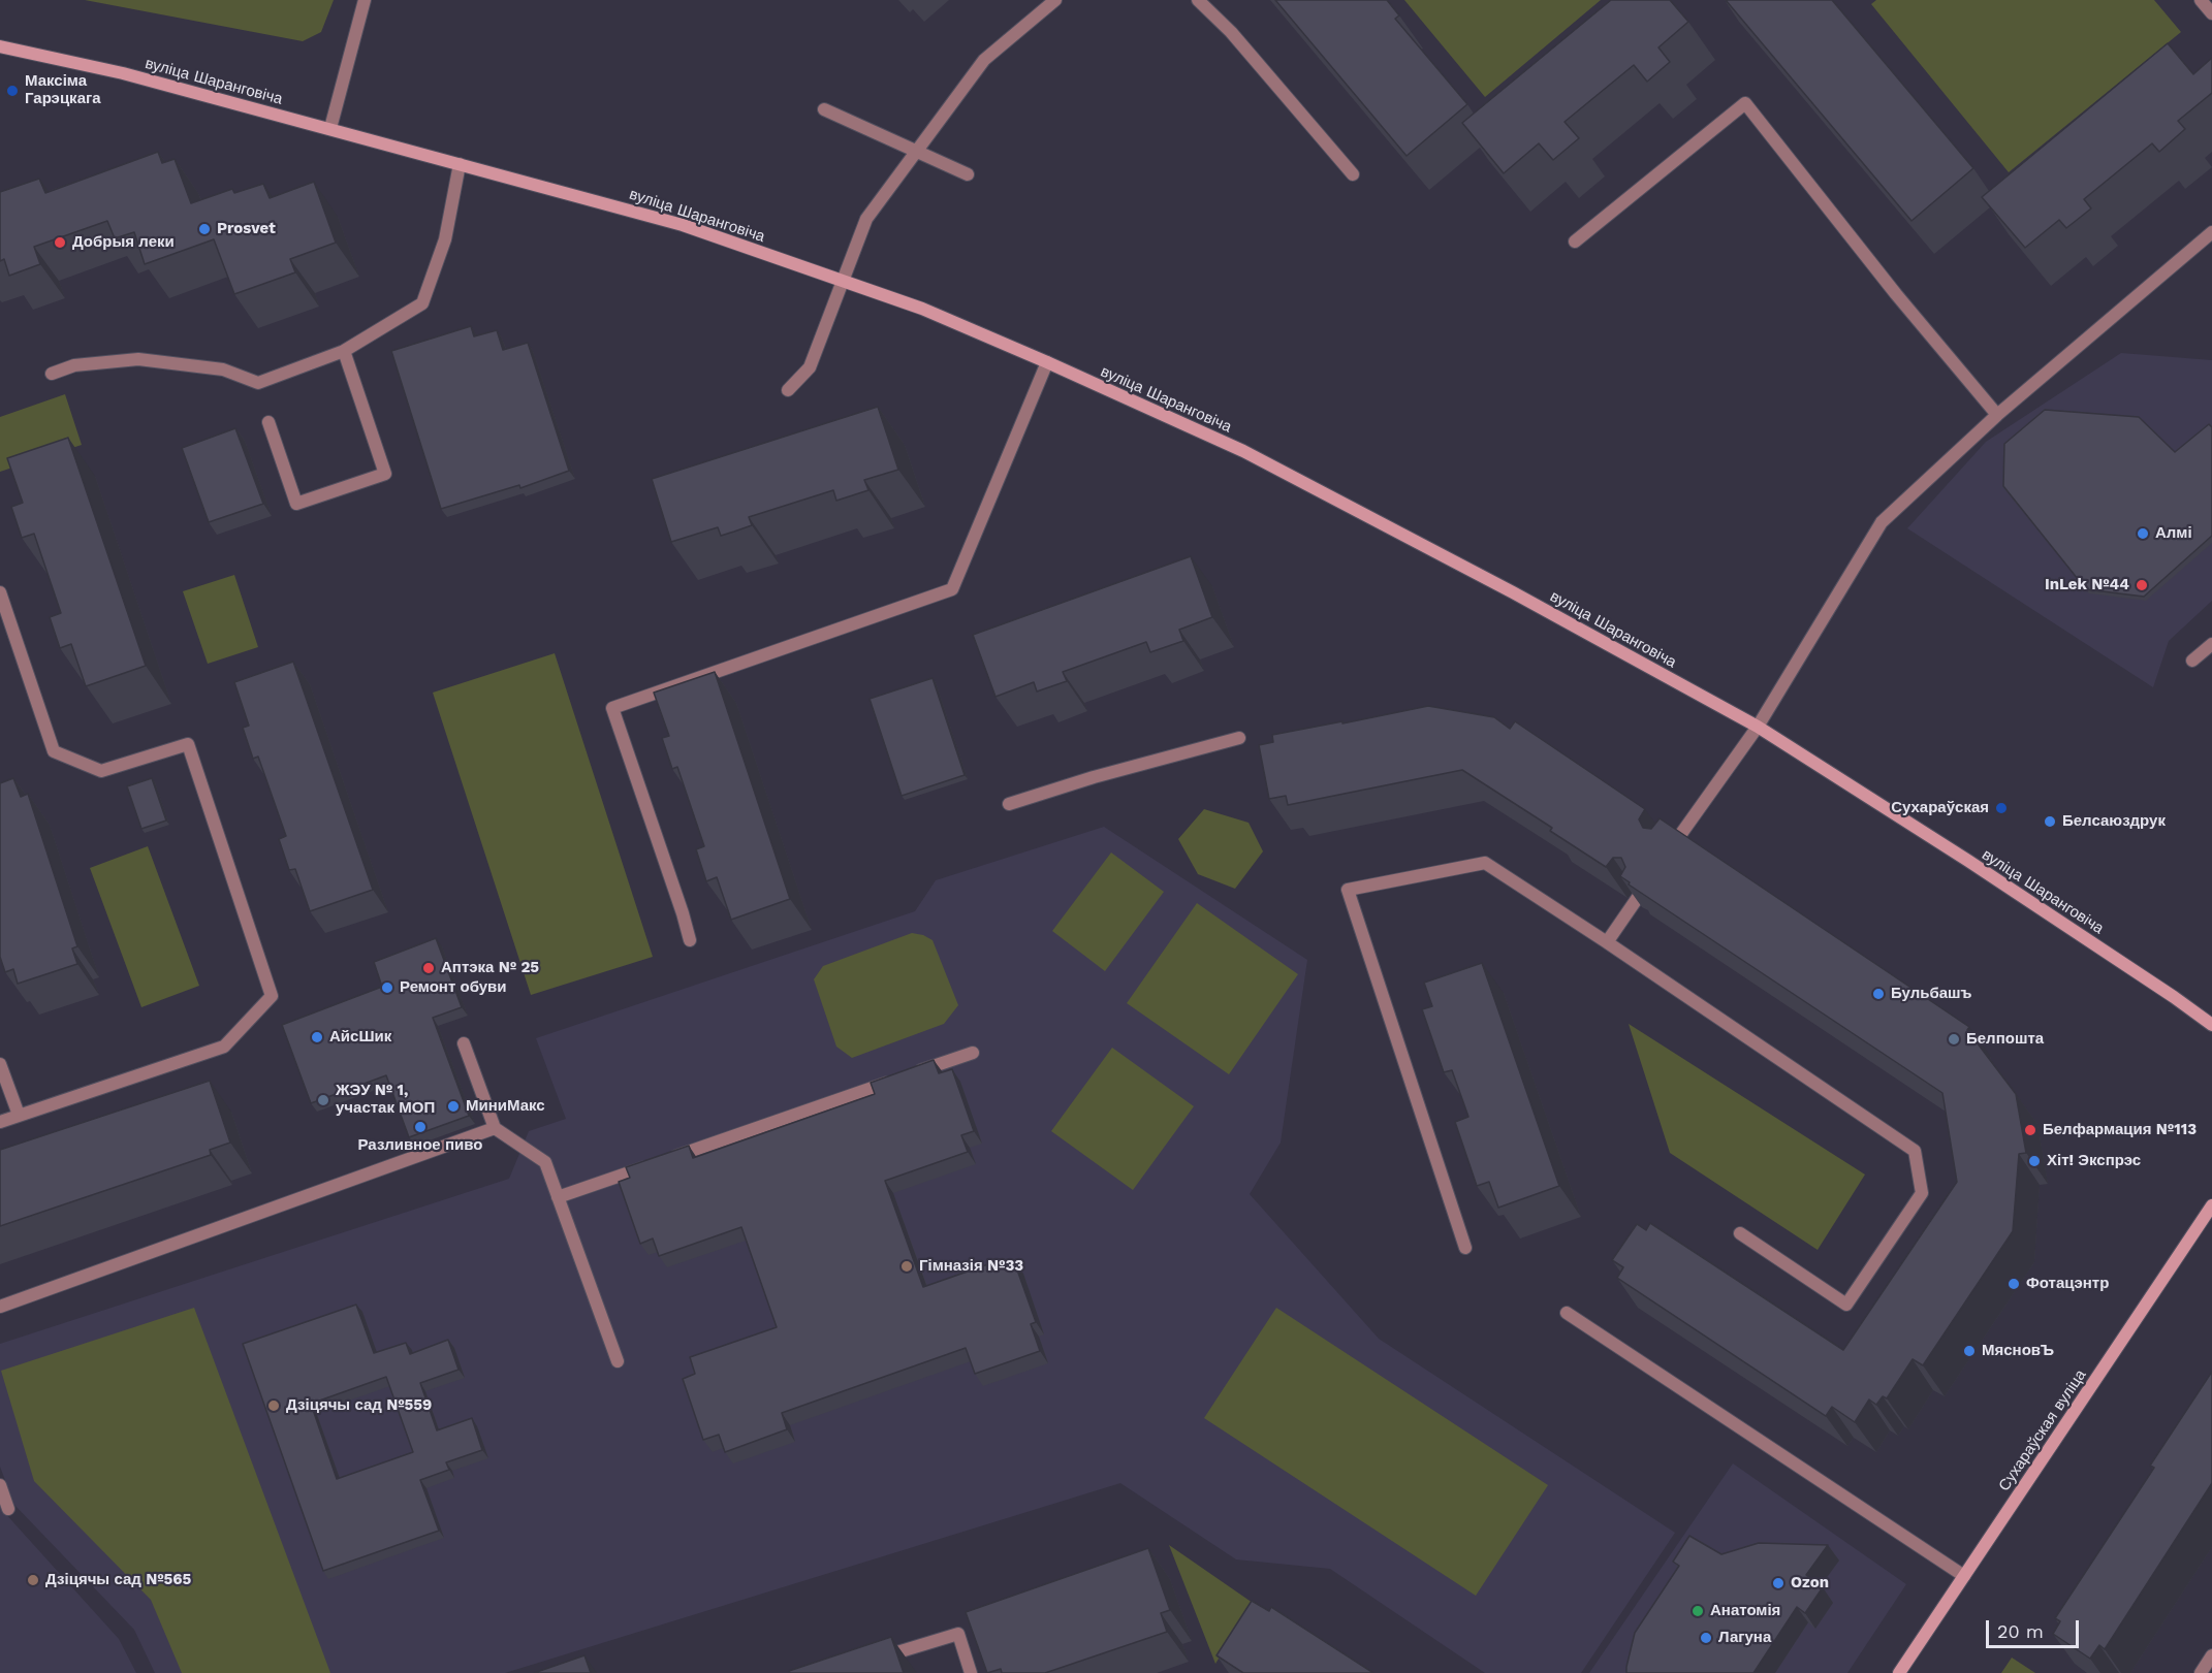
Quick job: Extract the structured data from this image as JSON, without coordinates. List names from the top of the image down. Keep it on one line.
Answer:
{"streets":{"main road":["вуліца Шаранговіча","Сухараўская вуліца"]},"places":["Максіма Гарэцкага","Prosvet","Добрыя леки","Алмі","InLek №44","Сухараўская","Белсаюздрук","Аптэка № 25","Ремонт обуви","Бульбашъ","АйсШик","Белпошта","ЖЭУ № 1, участак МОП","МиниМакс","Разливное пиво","Белфармация №113","Хіт! Экспрэс","Гімназія №33","Фотацэнтр","МясновЪ","Дзіцячы сад №559","Дзіцячы сад №565","Ozon","Анатомія","Лагуна"],"scale_bar":"20 m"}
